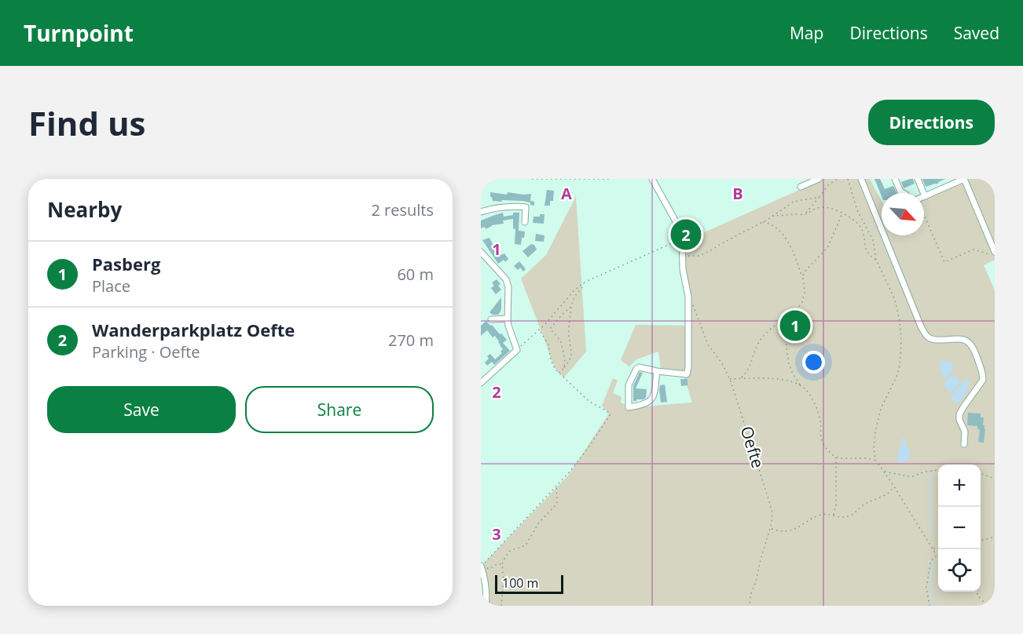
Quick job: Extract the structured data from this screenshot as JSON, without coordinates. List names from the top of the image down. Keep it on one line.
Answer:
{"streets":{"path":["Oefte"]},"scale_bar":"100 m","north":"bottom right","page":{"header":"Turnpoint","nav":["Map","Directions","Saved"],"buttons":["Directions",["Save","Share"]],"title":"Find us","heading":["Nearby","2 results"],"pins":["2","1"],"list":[{"mark":"1","name":"Pasberg","note":"Place","value":"60 m"},{"mark":"2","name":"Wanderparkplatz Oefte","note":"Parking · Oefte","value":"270 m"}],"map_buttons":["+","−"],"scale":"100 m"},"grid":{"columns":["A","B"],"rows":["1","2","3"]}}
